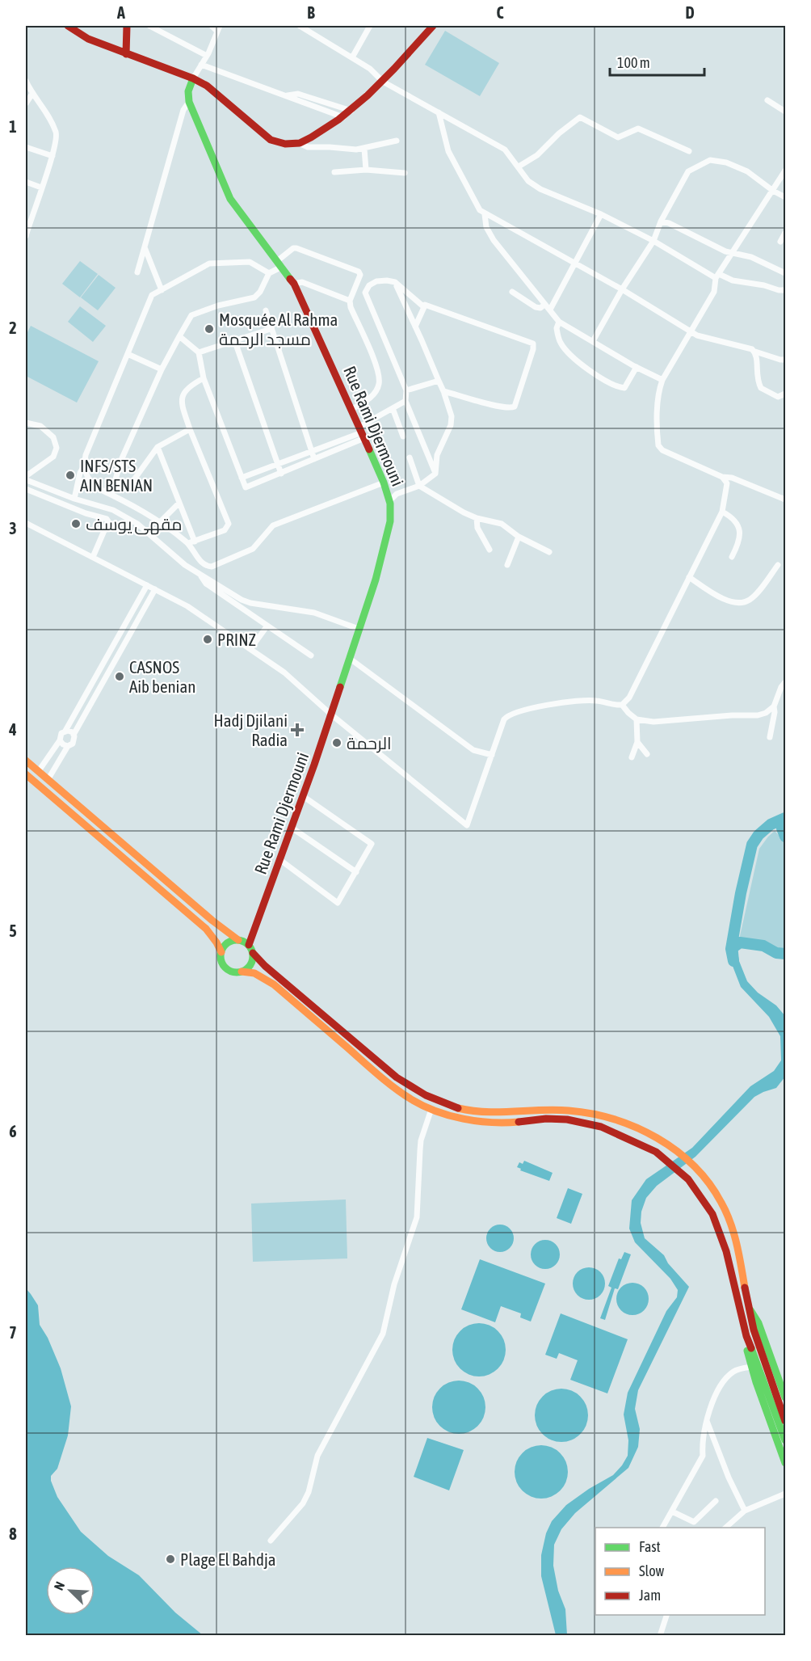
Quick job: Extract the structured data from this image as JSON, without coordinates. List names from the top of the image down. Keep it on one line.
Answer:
{"streets":{"main road":["Rue Rami Djermouni"]},"places":{"other":["Mosquée Al Rahma مسجد الرحمة","INFS/STS AIN BENIAN","مقهى يوسف","PRINZ","CASNOS Aib benian","الرحمة","Plage El Bahdja"],"health":["Hadj Djilani Radia"]},"legend":["Fast","Slow","Jam"],"scale_bar":"100 m","north":"top left","grid":{"columns":["A","B","C","D"],"rows":["1","2","3","4","5","6","7","8"]}}
